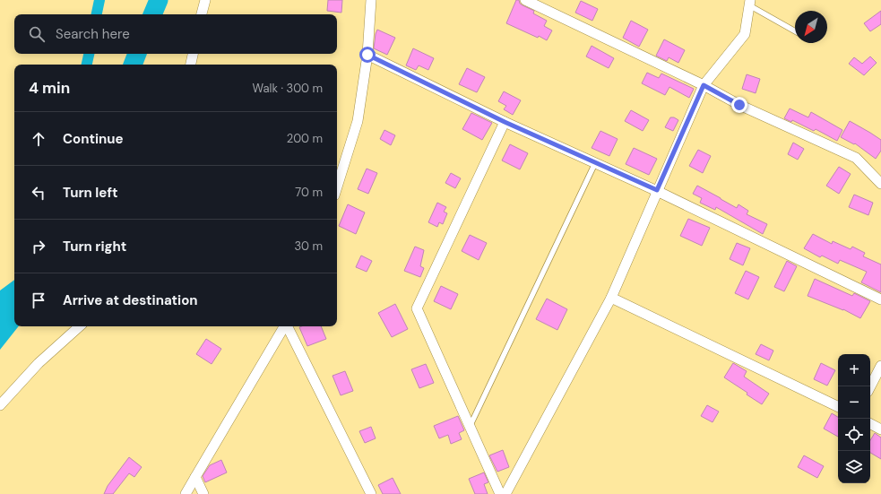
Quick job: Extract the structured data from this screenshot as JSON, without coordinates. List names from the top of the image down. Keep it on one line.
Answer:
{"north":"bottom left","page":{"search":"Search here","heading":["4 min","Walk · 300 m"],"list":[["Continue","200 m"],["Turn left","70 m"],["Turn right","30 m"],"Arrive at destination"],"map_buttons":["+","−"]}}
